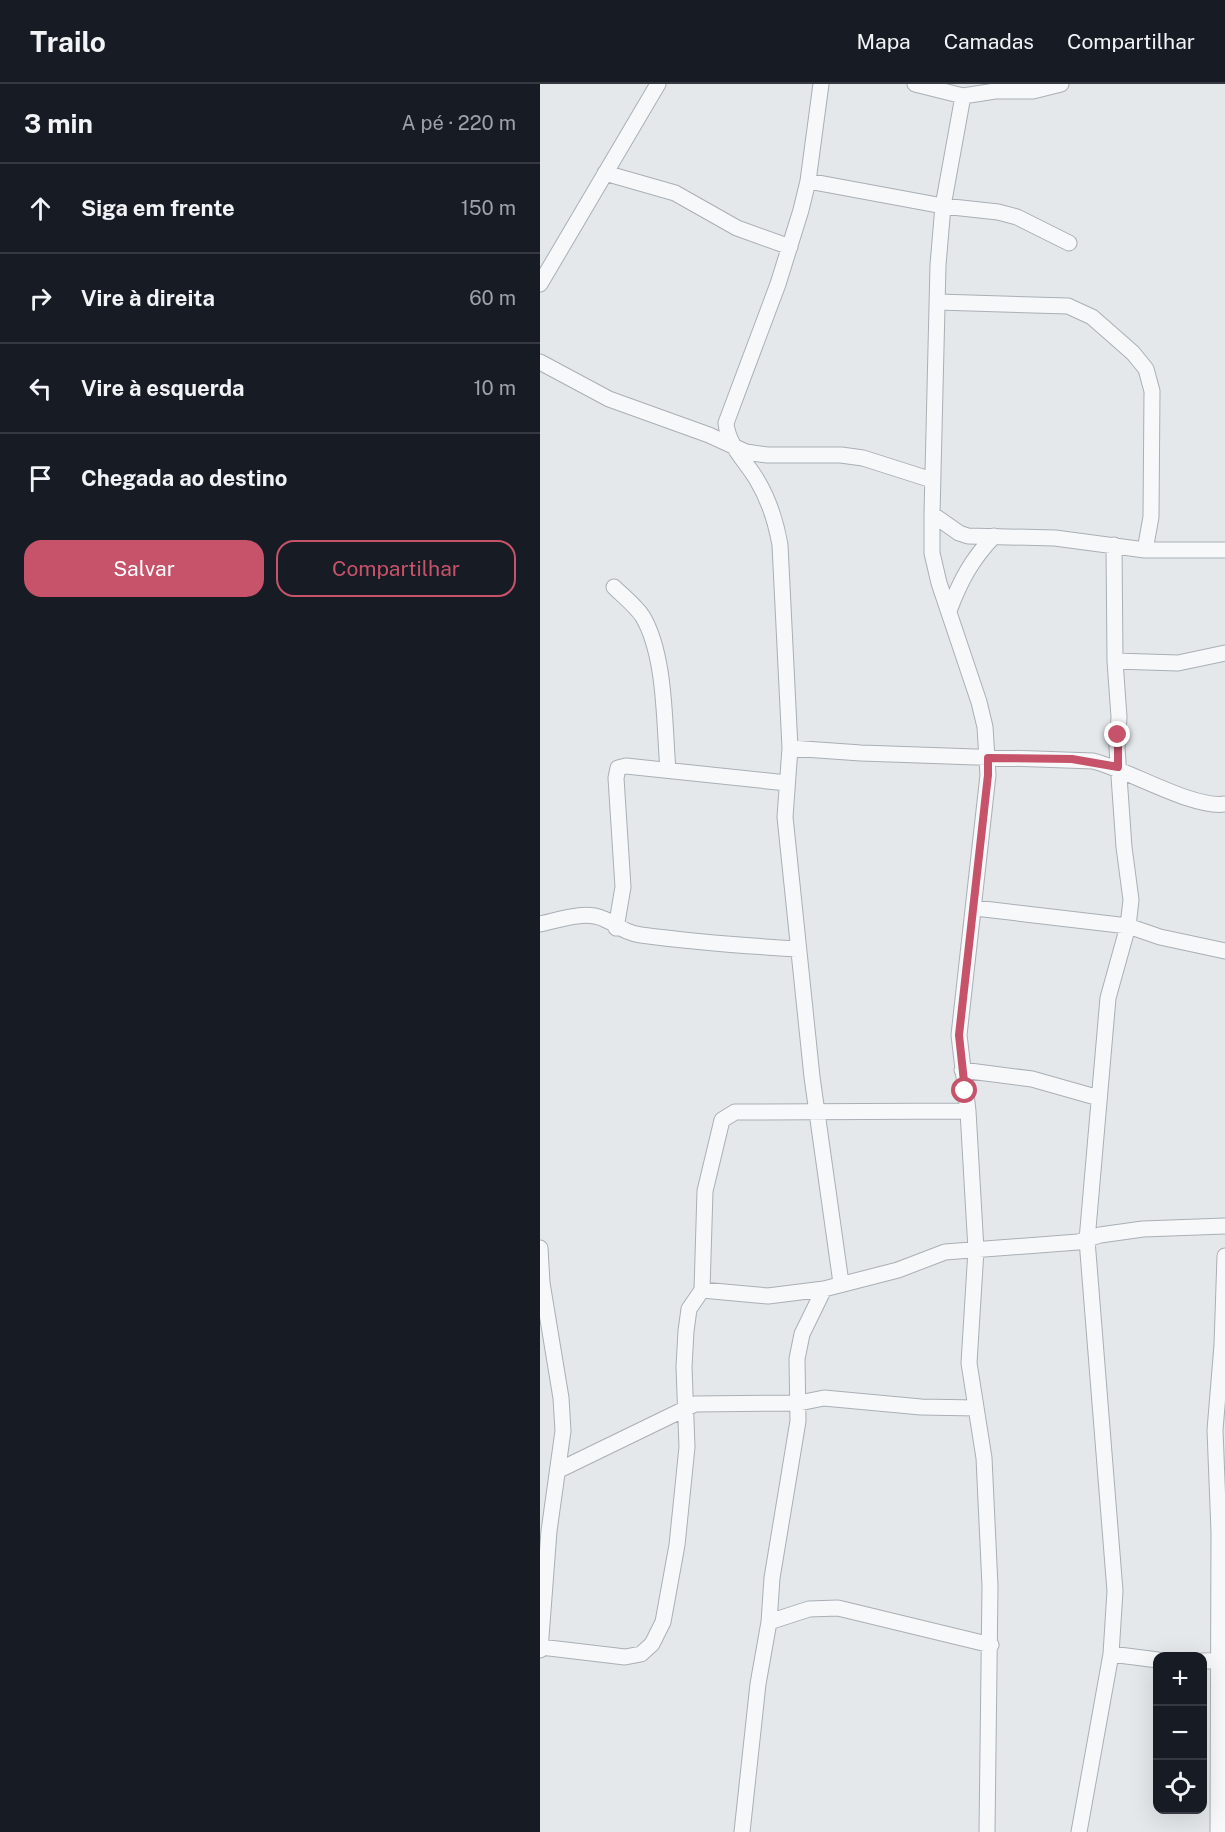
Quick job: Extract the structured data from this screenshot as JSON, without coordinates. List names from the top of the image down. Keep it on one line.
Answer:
{"page":{"header":"Trailo","nav":["Mapa","Camadas","Compartilhar"],"heading":["3 min","A pé · 220 m"],"list":[["Siga em frente","150 m"],["Vire à direita","60 m"],["Vire à esquerda","10 m"],"Chegada ao destino"],"buttons":["Salvar","Compartilhar"],"map_buttons":["+","−"]}}
